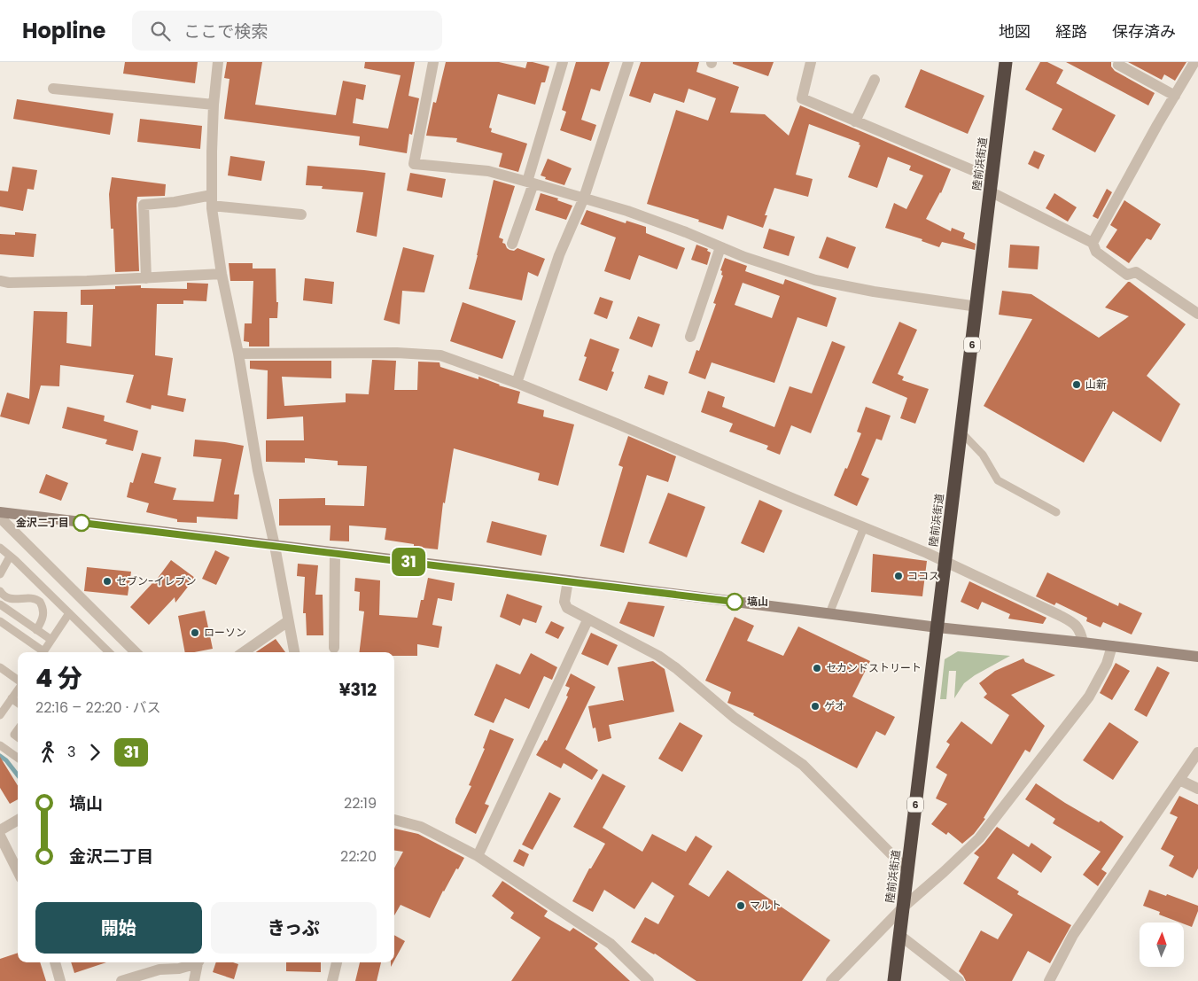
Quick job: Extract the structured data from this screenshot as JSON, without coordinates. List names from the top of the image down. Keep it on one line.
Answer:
{"streets":{"highway":["陸前浜街道","6"]},"places":["山新","金沢二丁目","ココス","セブン-イレブン","塙山","ローソン","セカンドストリート","ゲオ","マルト"],"lines":["bus line 31"],"north":"top","page":{"header":"Hopline","search":"ここで検索","nav":["地図","経路","保存済み"],"on_map":"31","heading":["4 分","22:16 – 22:20 · バス","¥312"],"legs":["3","31"],"list":[{"name":"塙山","value":"22:19"},{"name":"金沢二丁目","value":"22:20"}],"buttons":["開始","きっぷ"]}}
